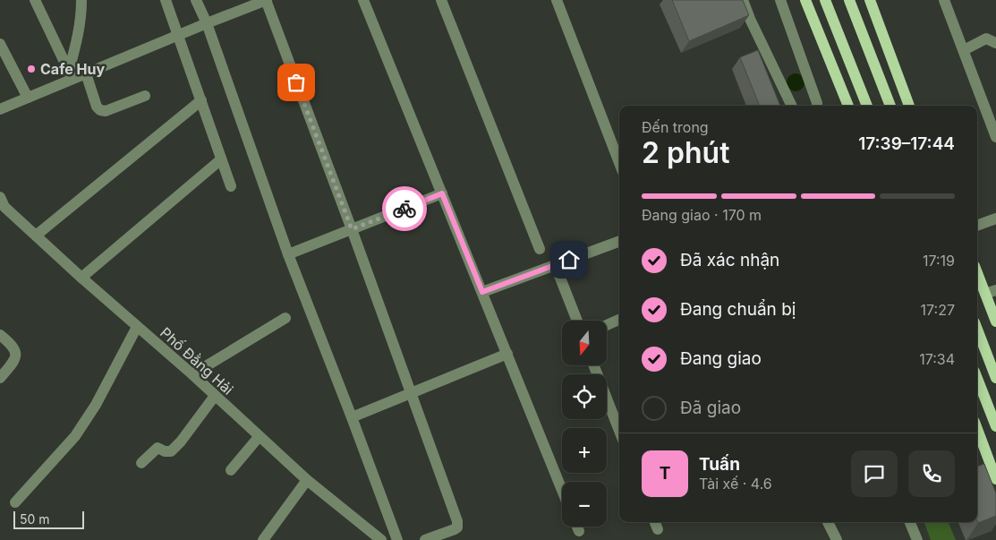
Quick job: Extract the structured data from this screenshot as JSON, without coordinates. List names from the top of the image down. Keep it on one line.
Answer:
{"streets":{"street":["Phố Đằng Hải"]},"places":["Cafe Huy"],"scale_bar":"50 m","north":"bottom","page":{"heading":["2 phút","Đến trong","17:39–17:44"],"panel":["Tuấn","Tài xế · 4.6"],"bar":"Đang giao · 170 m","list":[["Đã xác nhận","17:19"],["Đang chuẩn bị","17:27"],["Đang giao","17:34"],"Đã giao"],"map_buttons":["+","−"],"round":"T","scale":"50 m"}}
